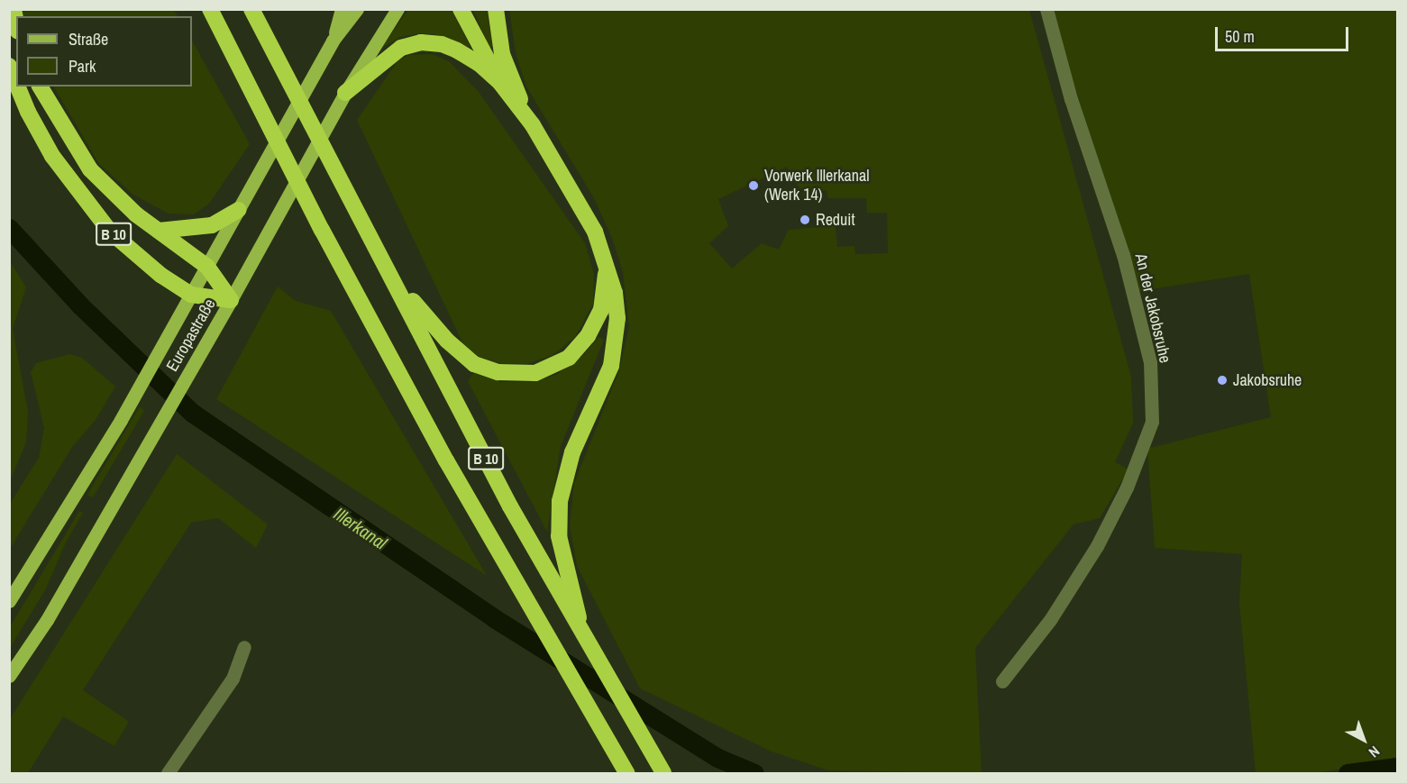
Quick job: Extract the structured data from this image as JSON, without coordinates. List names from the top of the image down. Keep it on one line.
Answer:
{"streets":{"highway":["B 10"],"main road":["Europastraße"],"street":["An der Jakobsruhe"]},"crossings":[["B 10","Europastraße"]],"water":["Illerkanal"],"places":["Vorwerk Illerkanal (Werk 14)","Reduit","Jakobsruhe"],"legend":["Straße","Park"],"scale_bar":"50 m","north":"bottom right"}
